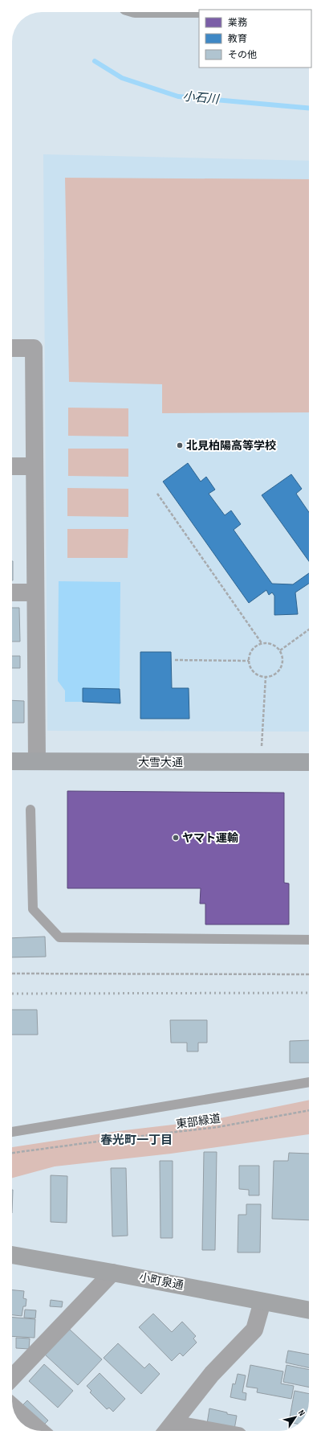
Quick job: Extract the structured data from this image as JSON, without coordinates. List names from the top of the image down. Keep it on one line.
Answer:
{"streets":{"highway":["大雪大通"],"street":["小町泉通"],"path":["東部緑道"]},"districts":["春光町一丁目"],"water":["小石川"],"places":["北見柏陽高等学校","ヤマト運輸"],"legend":["業務","教育","その他"],"north":"top right"}
